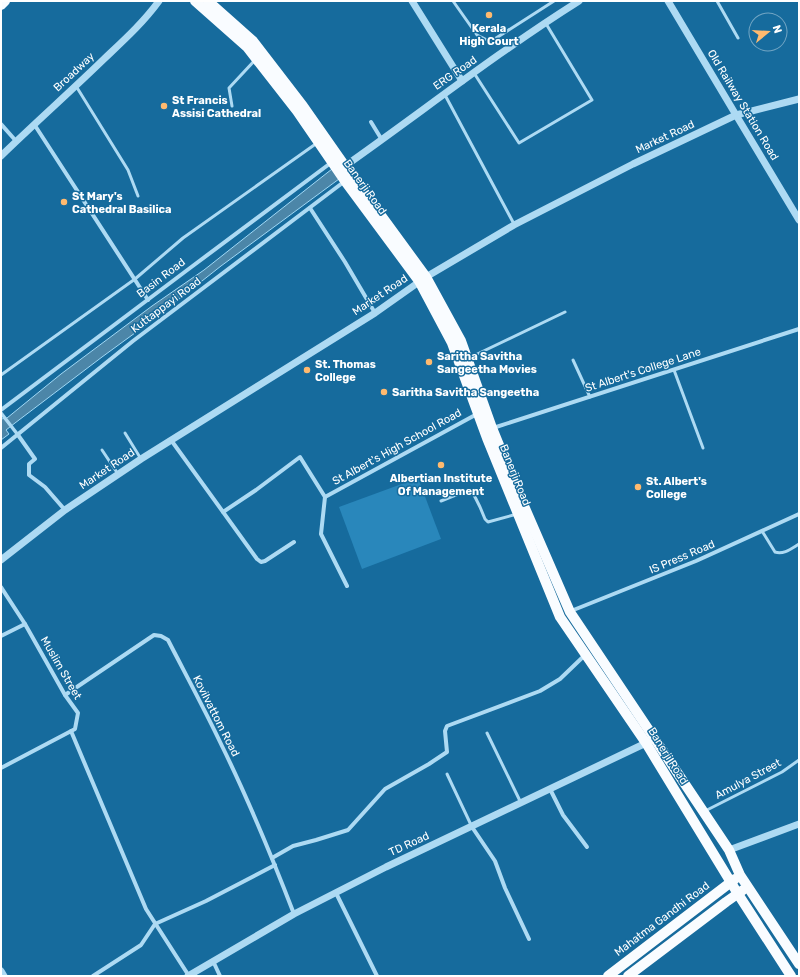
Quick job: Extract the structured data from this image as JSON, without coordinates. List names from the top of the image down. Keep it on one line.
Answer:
{"streets":{"main road":["Banerji Road","Mahatma Gandhi Road"],"street":["Broadway","ERG Road","Old Railway Station Road","Market Road","Basin Road","Kuttappayi Road","St Albert's College Lane","St Albert's High School Road","IS Press Road","Muslim Street","Kovilvattom Road","TD Road"],"lane":["Amulya Street"]},"crossings":[["ERG Road","Banerji Road"],["Old Railway Station Road","Market Road"],["Market Road","Banerji Road"],["Banerji Road","Basin Road"],["Banerji Road","Kuttappayi Road"],["Banerji Road","St Albert's College Lane"],["Banerji Road","St Albert's High School Road"],["Banerji Road","IS Press Road"],["Banerji Road","Amulya Street"],["Banerji Road","TD Road"],["Banerji Road","Mahatma Gandhi Road"],["Muslim Street","Kovilvattom Road"],["Kovilvattom Road","TD Road"]],"places":["Kerala High Court","St Francis Assisi Cathedral","St Mary's Cathedral Basilica","Saritha Savitha Sangeetha Movies","St. Thomas College","Saritha Savitha Sangeetha","Albertian Institute Of Management","St. Albert's College"],"north":"right"}
